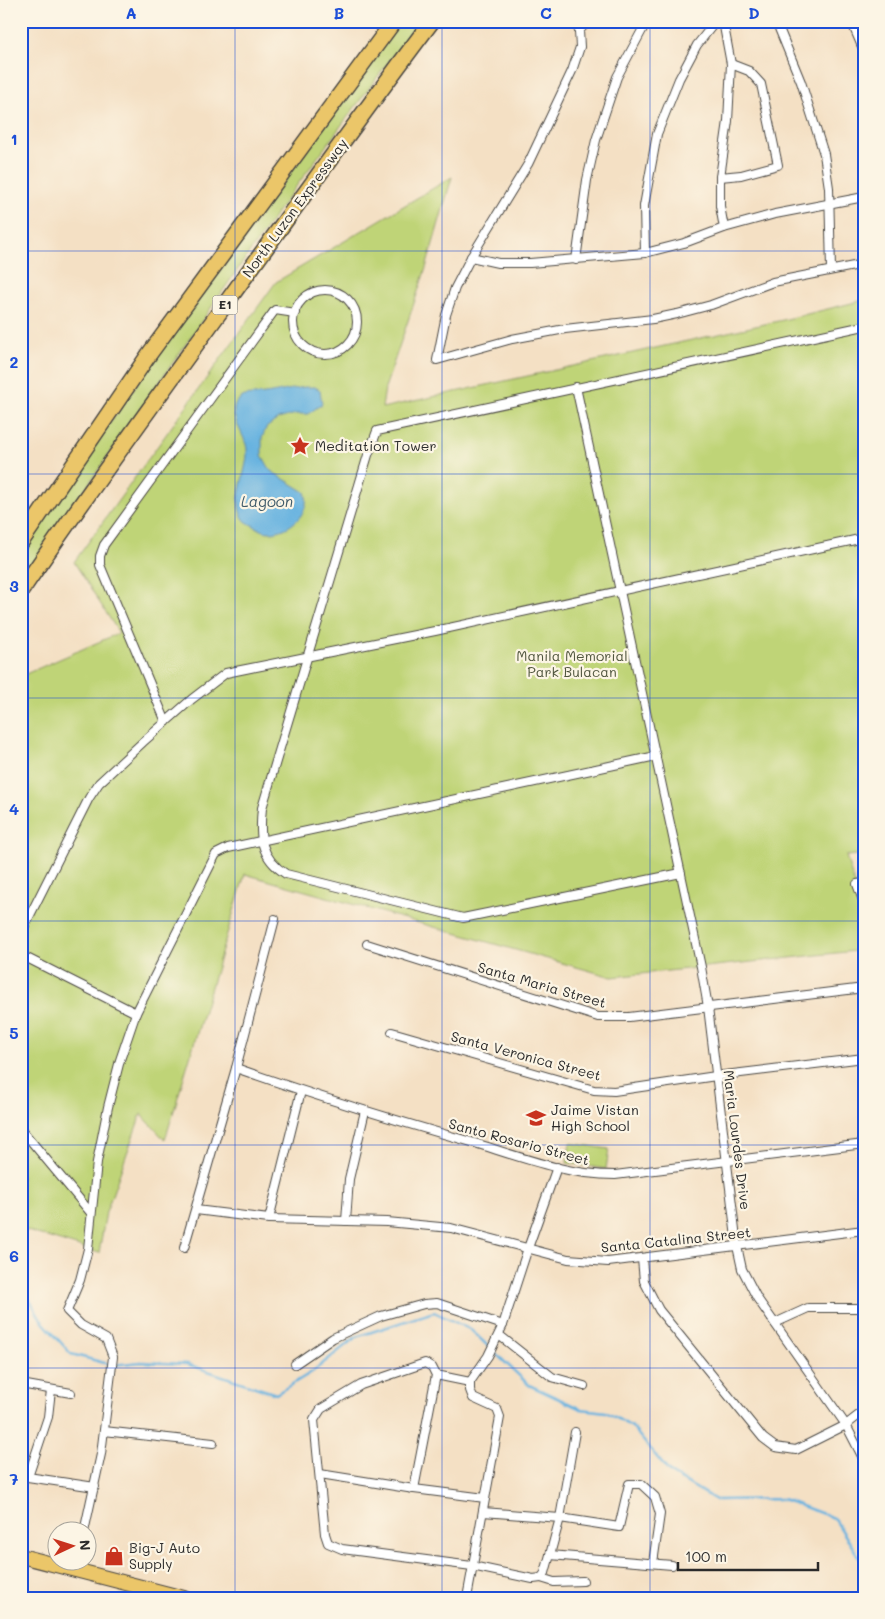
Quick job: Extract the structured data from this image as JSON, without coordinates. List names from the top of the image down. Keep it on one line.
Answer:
{"streets":{"highway":["North Luzon Expressway","E1"],"street":["Santa Maria Street","Santa Veronica Street","Maria Lourdes Drive","Santo Rosario Street","Santa Catalina Street"]},"crossings":[["Santa Maria Street","Maria Lourdes Drive"],["Santa Veronica Street","Maria Lourdes Drive"],["Maria Lourdes Drive","Santo Rosario Street"],["Maria Lourdes Drive","Santa Catalina Street"]],"water":["Lagoon"],"parks":["Manila Memorial Park Bulacan"],"places":{"place":["Meditation Tower"],"school or university":["Jaime Vistan High School"],"shop":["Big-J Auto Supply"]},"scale_bar":"100 m","north":"right","grid":{"columns":["A","B","C","D"],"rows":["1","2","3","4","5","6","7"]}}
